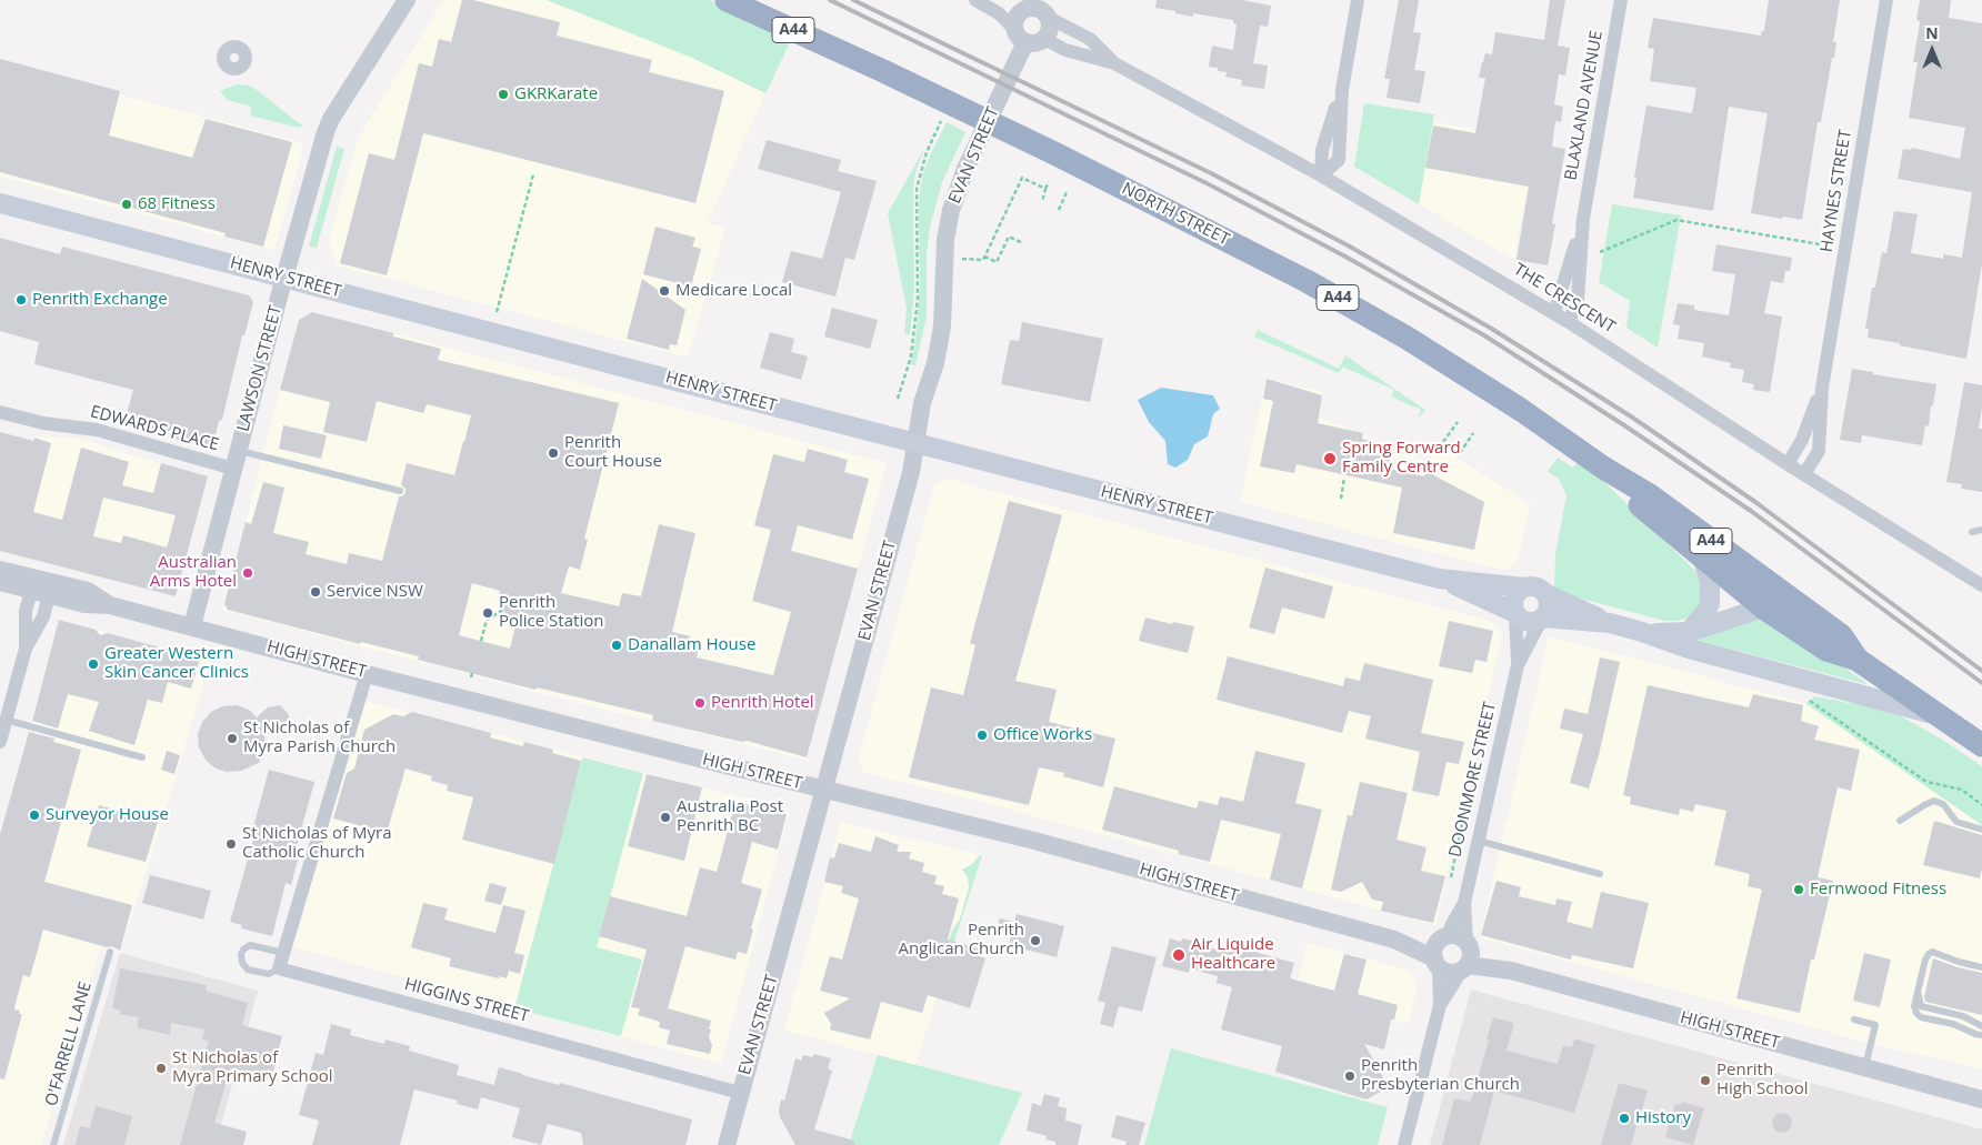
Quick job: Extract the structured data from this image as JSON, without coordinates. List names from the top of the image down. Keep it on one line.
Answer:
{"streets":{"highway":["A44","NORTH STREET"],"main road":["HENRY STREET"],"street":["BLAXLAND AVENUE","EVAN STREET","HAYNES STREET","THE CRESCENT","LAWSON STREET","EDWARDS PLACE","HIGH STREET","DOONMORE STREET","HIGGINS STREET"],"lane":["O'FARRELL LANE"]},"crossings":[["A44","NORTH STREET"],["BLAXLAND AVENUE","THE CRESCENT"],["EVAN STREET","HENRY STREET"],["EVAN STREET","THE CRESCENT"],["EVAN STREET","HIGH STREET"],["EVAN STREET","HIGGINS STREET"],["HAYNES STREET","THE CRESCENT"],["HENRY STREET","LAWSON STREET"],["HENRY STREET","DOONMORE STREET"],["LAWSON STREET","EDWARDS PLACE"],["LAWSON STREET","HIGH STREET"],["HIGH STREET","DOONMORE STREET"]],"places":["GKRKarate","68 Fitness","Medicare Local","Penrith Exchange","Penrith Court House","Spring Forward Family Centre","Australian Arms Hotel","Service NSW","Penrith Police Station","Danallam House","Greater Western Skin Cancer Clinics","Penrith Hotel","Office Works","St Nicholas of Myra Parish Church","Surveyor House","Australia Post Penrith BC","St Nicholas of Myra Catholic Church","Fernwood Fitness","Penrith Anglican Church","Air Liquide Healthcare","St Nicholas of Myra Primary School","Penrith Presbyterian Church","Penrith High School","History"],"north":"top"}
